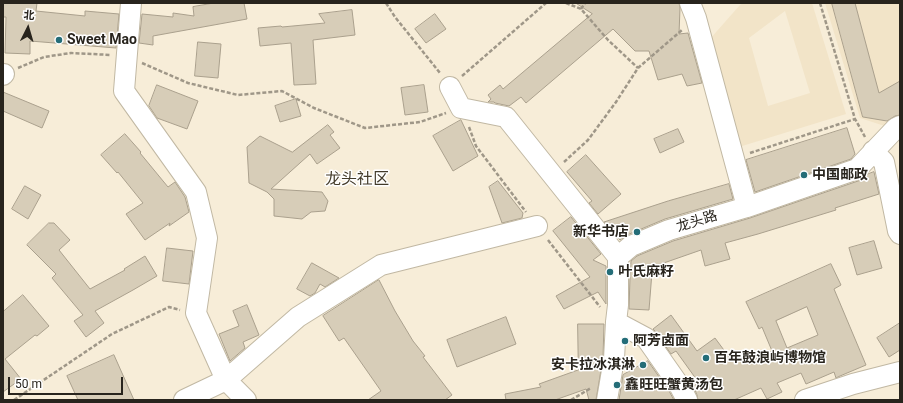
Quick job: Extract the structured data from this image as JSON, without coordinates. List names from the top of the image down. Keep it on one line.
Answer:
{"streets":{"street":["龙头路"]},"districts":["龙头社区"],"places":["Sweet Mao","中国邮政","新华书店","叶氏麻籽","阿芳卤面","百年鼓浪屿博物馆","安卡拉冰淇淋","鑫旺旺蟹黄汤包"],"scale_bar":"50 m","north":"top"}
